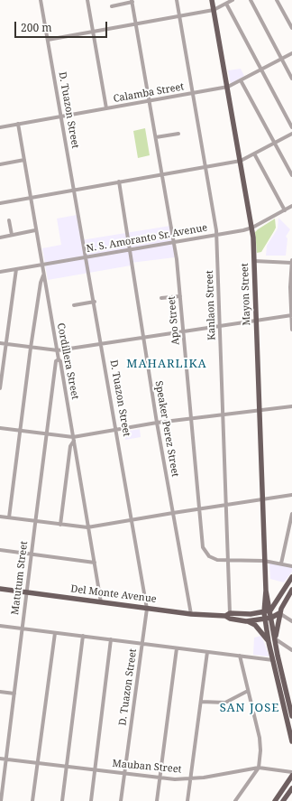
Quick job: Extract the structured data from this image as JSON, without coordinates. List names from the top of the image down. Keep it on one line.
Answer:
{"streets":{"main road":["Mayon Street","Del Monte Avenue"],"street":["Calamba Street","D. Tuazon Street","N. S. Amoranto Sr. Avenue","Kanlaon Street","Apo Street","Cordillera Street","Speaker Perez Street","Matutum Street","Mauban Street"]},"crossings":[["Calamba Street","D. Tuazon Street"],["Calamba Street","Mayon Street"],["Calamba Street","Kanlaon Street"],["Calamba Street","Apo Street"],["Calamba Street","Cordillera Street"],["D. Tuazon Street","N. S. Amoranto Sr. Avenue"],["D. Tuazon Street","Del Monte Avenue"],["D. Tuazon Street","Mauban Street"],["N. S. Amoranto Sr. Avenue","Mayon Street"],["N. S. Amoranto Sr. Avenue","Kanlaon Street"],["N. S. Amoranto Sr. Avenue","Apo Street"],["N. S. Amoranto Sr. Avenue","Cordillera Street"],["N. S. Amoranto Sr. Avenue","Speaker Perez Street"],["Mayon Street","Apo Street"],["Mayon Street","Del Monte Avenue"],["Kanlaon Street","Apo Street"],["Kanlaon Street","Del Monte Avenue"],["Cordillera Street","Matutum Street"],["Cordillera Street","Del Monte Avenue"],["Speaker Perez Street","Del Monte Avenue"],["Matutum Street","Del Monte Avenue"],["Matutum Street","Mauban Street"]],"districts":["MAHARLIKA","SAN JOSE"],"scale_bar":"200 m"}
